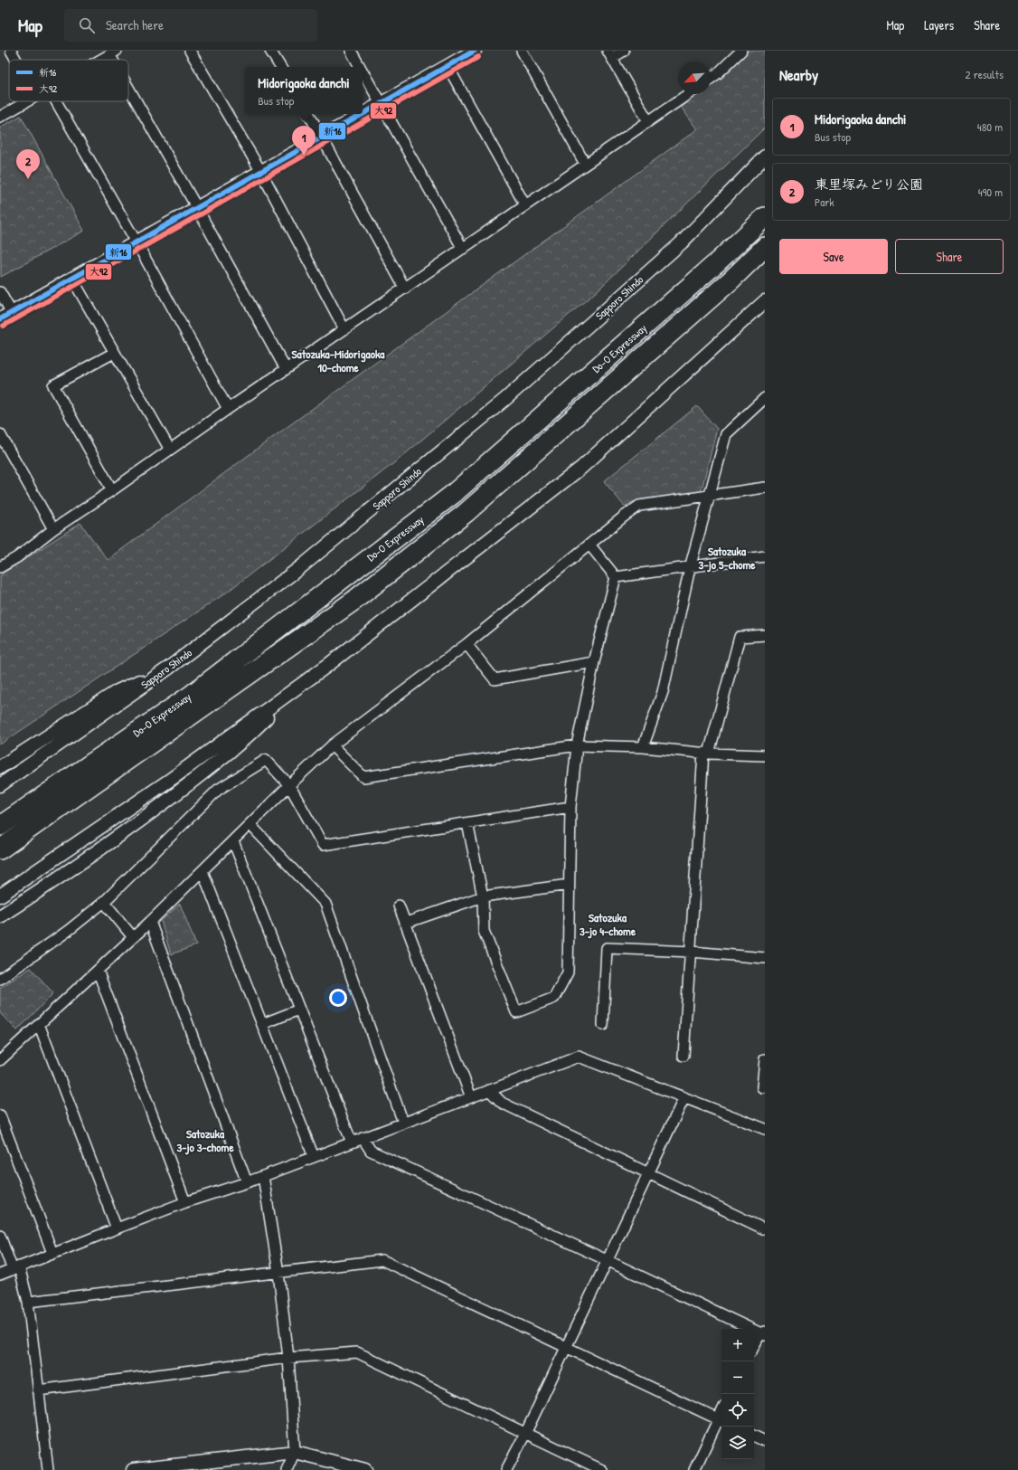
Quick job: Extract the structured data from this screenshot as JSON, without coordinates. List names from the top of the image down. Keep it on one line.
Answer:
{"streets":{"highway":["Do-O Expressway"],"street":["Sapporo Shindo"]},"districts":["Satozuka-Midorigaoka 10-chome","Satozuka 3-jo 5-chome","Satozuka 3-jo 4-chome","Satozuka 3-jo 3-chome"],"lines":["transit line 新16","transit line 大92"],"legend":["新16","大92"],"north":"bottom left","page":{"header":"Map","search":"Search here","nav":["Map","Layers","Share"],"heading":["Nearby","2 results"],"popup":["Midorigaoka danchi","Bus stop"],"list":[{"mark":"1","name":"Midorigaoka danchi","note":"Bus stop","value":"480 m"},{"mark":"2","name":"東里塚みどり公園","note":"Park","value":"490 m"}],"pins":["1","2"],"buttons":["Save","Share"],"map_buttons":["+","−"]}}
